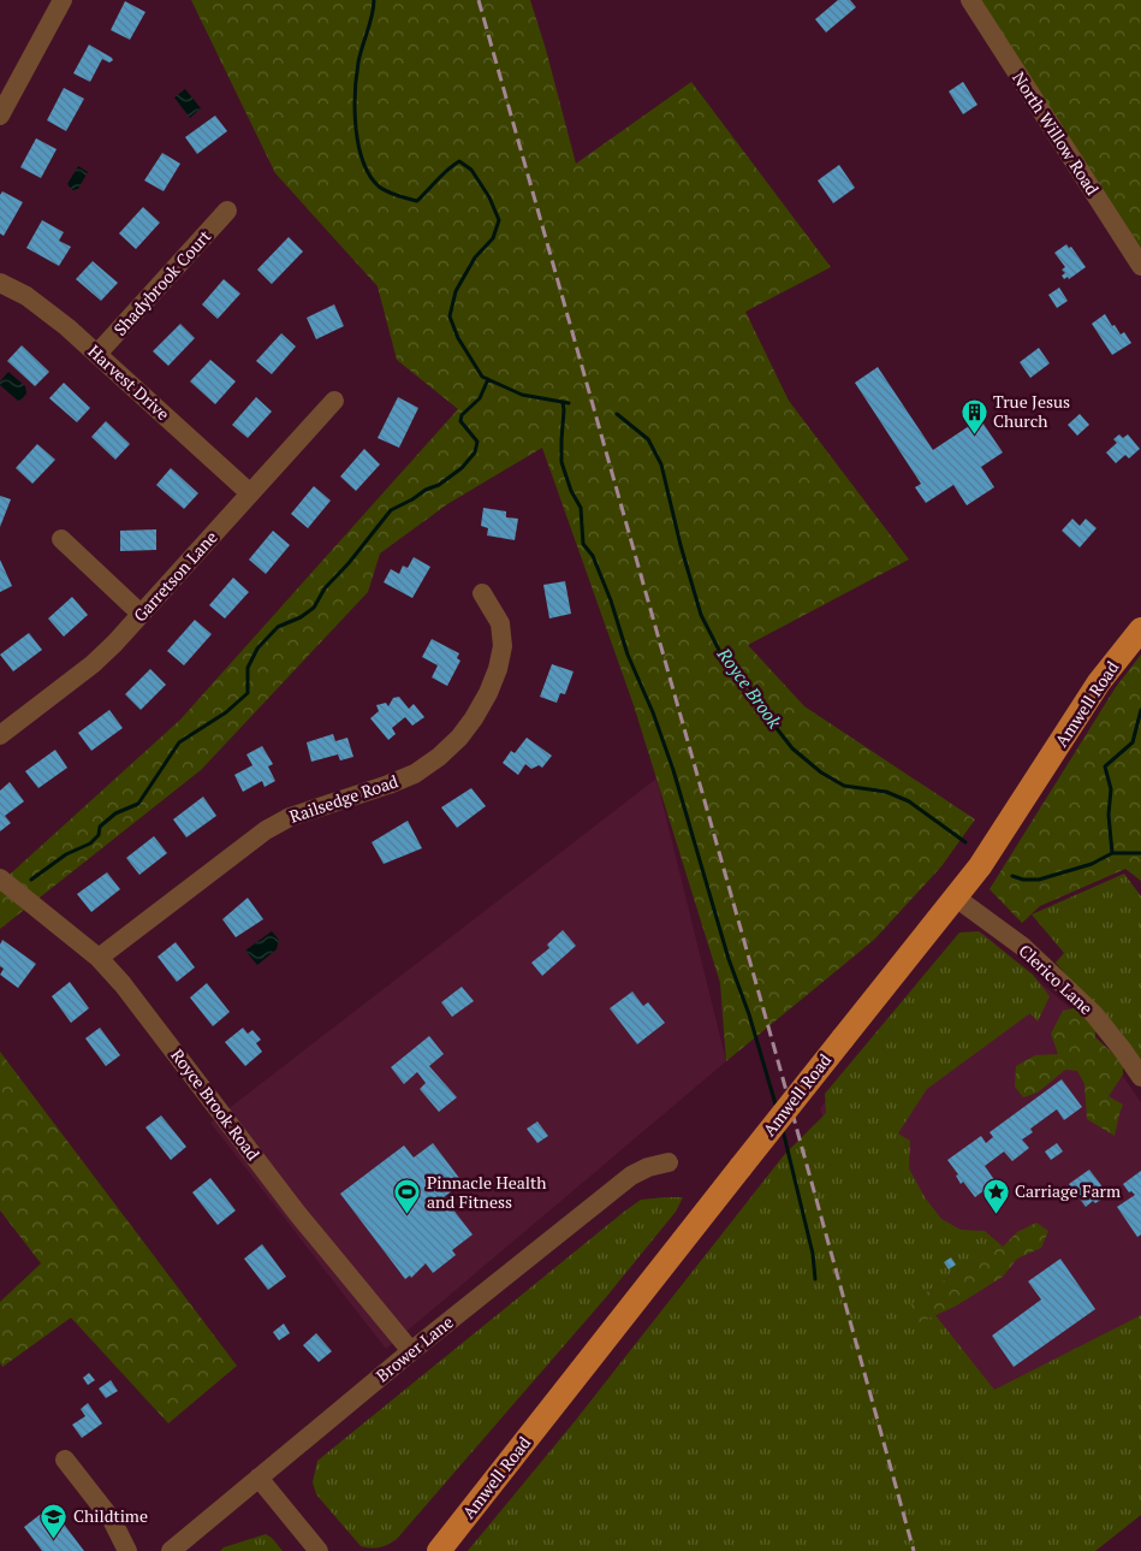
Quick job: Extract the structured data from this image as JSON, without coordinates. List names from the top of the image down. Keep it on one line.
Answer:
{"streets":{"main road":["Amwell Road"],"street":["North Willow Road","Shadybrook Court","Harvest Drive","Garretson Lane","Railsedge Road","Clerico Lane","Royce Brook Road","Brower Lane"]},"crossings":[["Shadybrook Court","Harvest Drive"],["Harvest Drive","Garretson Lane"],["Amwell Road","Clerico Lane"],["Railsedge Road","Royce Brook Road"],["Royce Brook Road","Brower Lane"]],"water":["Royce Brook"],"places":{"building":["True Jesus Church"],"place":["Carriage Farm"],"sports":["Pinnacle Health and Fitness"],"school or university":["Childtime"]}}
